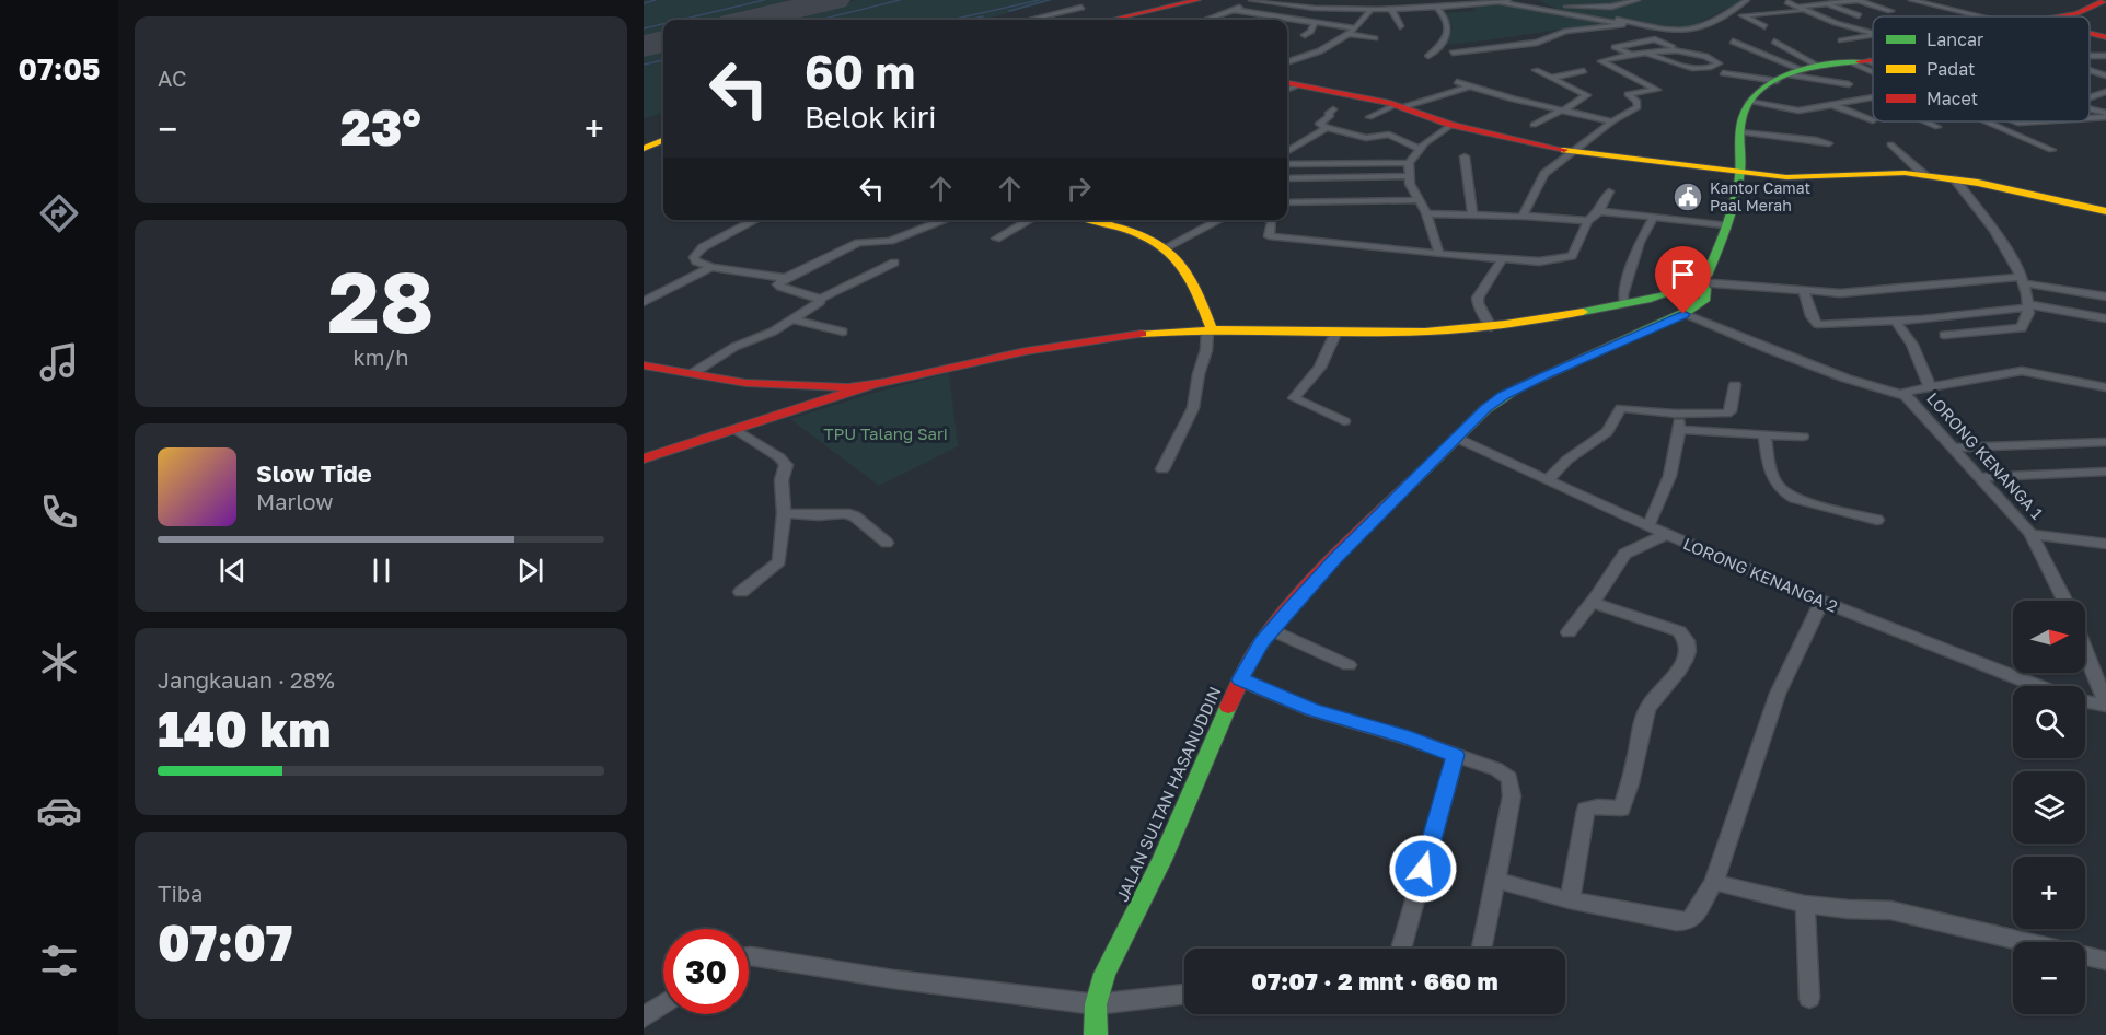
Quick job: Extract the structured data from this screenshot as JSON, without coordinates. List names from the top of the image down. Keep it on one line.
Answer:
{"streets":{"main road":["JALAN SULTAN HASANUDDIN"],"street":["LORONG KENANGA 1","LORONG KENANGA 2"]},"crossings":[["LORONG KENANGA 1","JALAN SULTAN HASANUDDIN"],["LORONG KENANGA 2","JALAN SULTAN HASANUDDIN"]],"parks":["TPU Talang Sari"],"places":{"public building":["Kantor Camat Paal Merah"]},"legend":["Lancar","Padat","Macet"],"north":"right","page":{"tabs":"07:05","tile":["AC",["28","km/h"],["Jangkauan · 28%","140 km"],["Tiba","07:07"]],"turn":["60 m","Belok kiri"],"heat":["−","23°","+"],"song":["Slow Tide","Marlow"],"map_buttons":["+","−"],"limit":"30","trip":"07:07 · 2 mnt · 660 m"}}
